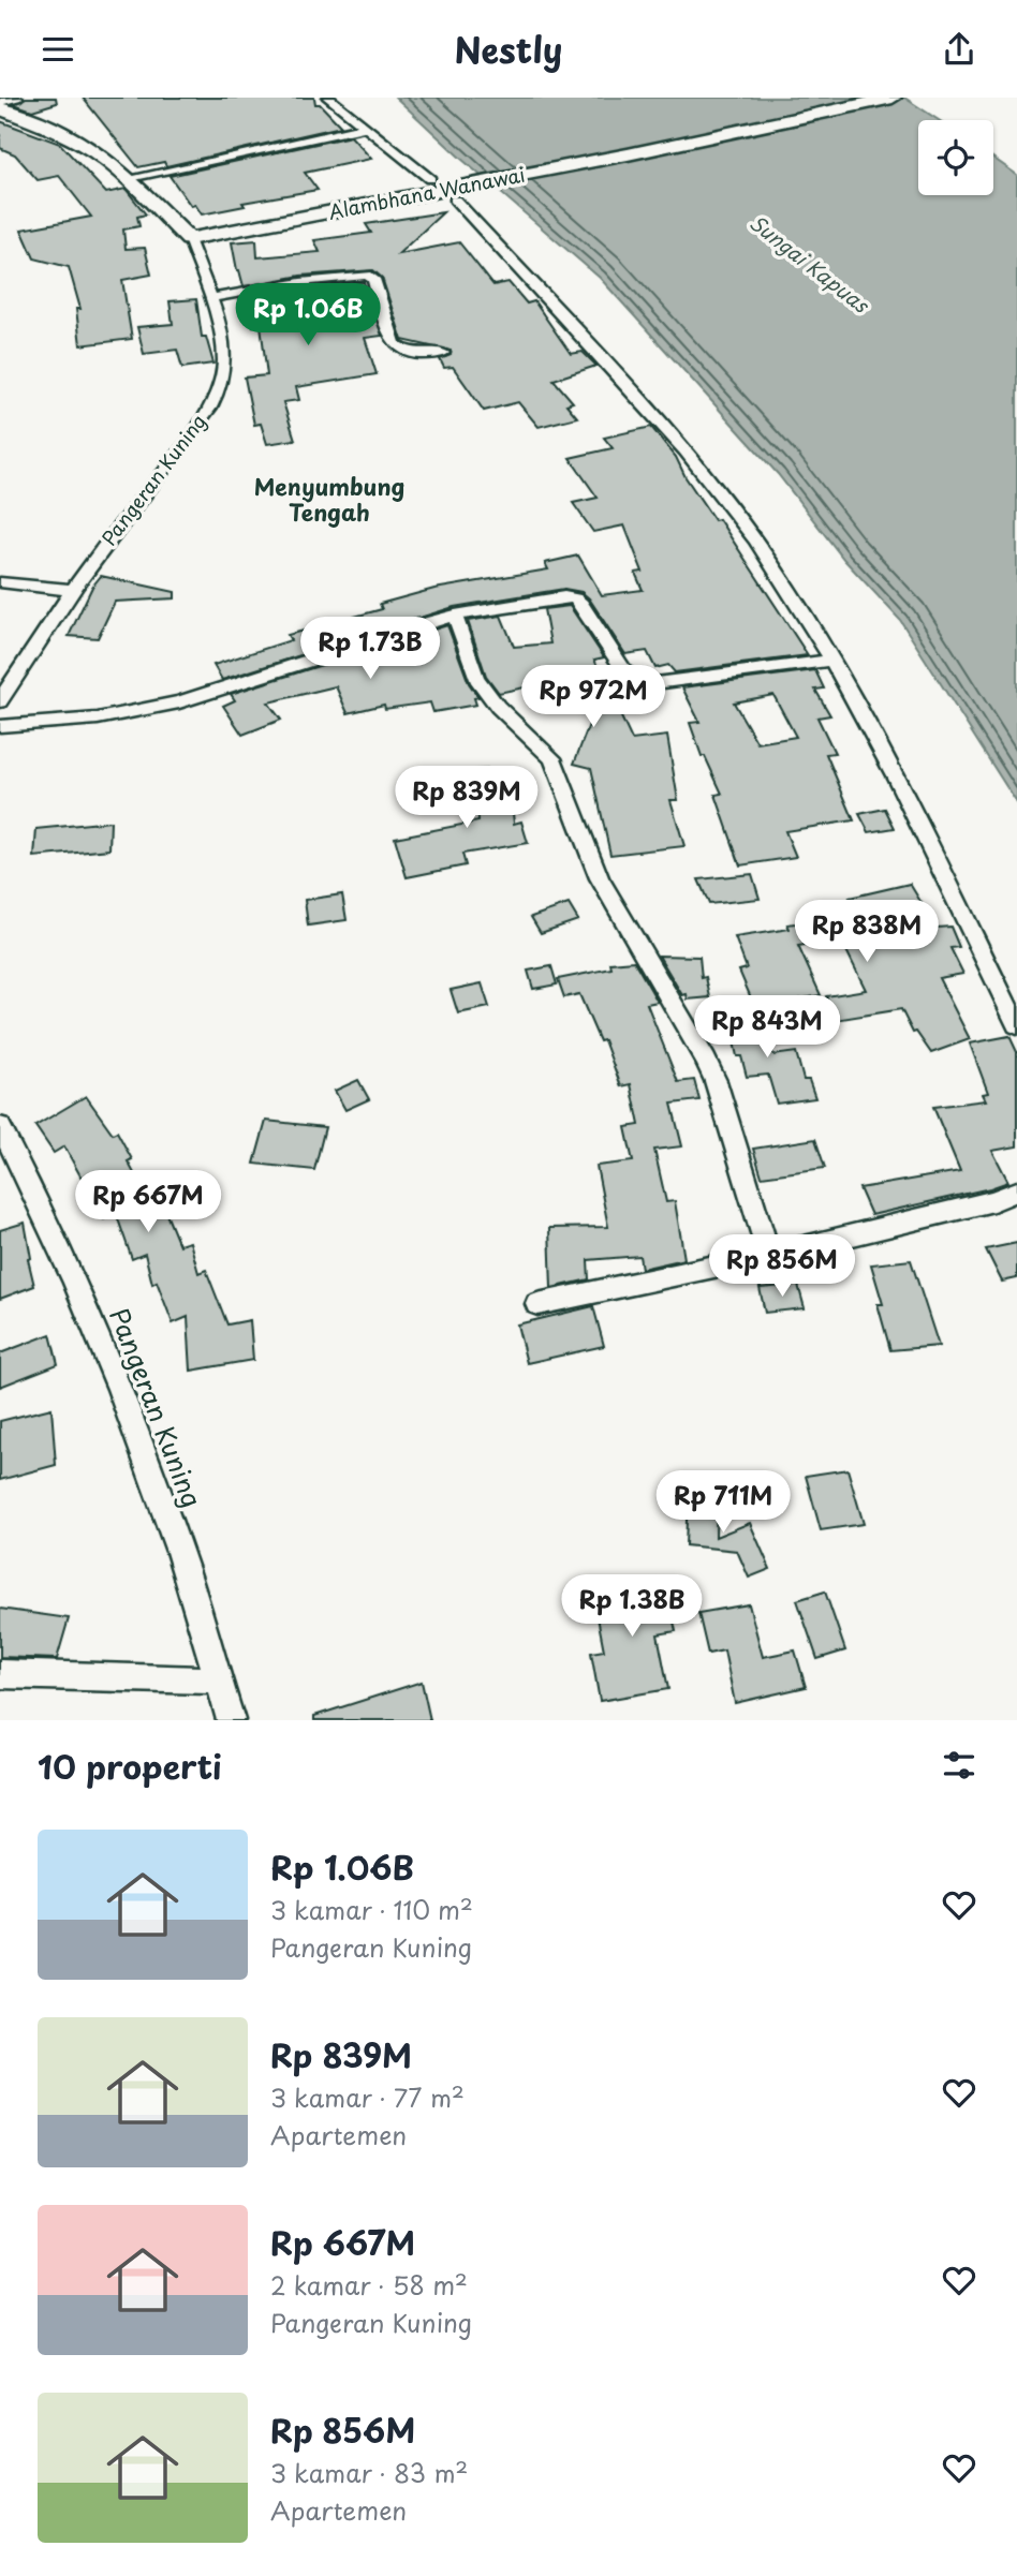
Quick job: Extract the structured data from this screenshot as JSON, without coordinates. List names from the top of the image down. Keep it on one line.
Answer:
{"streets":{"main road":["Alambhana Wanawai"],"street":["Pangeran Kuning"]},"crossings":[["Alambhana Wanawai","Pangeran Kuning"]],"districts":["Menyumbung Tengah"],"water":["Sungai Kapuas"],"page":{"header":"Nestly","price":["Rp 1.06B","Rp 1.73B","Rp 972M","Rp 839M","Rp 838M","Rp 843M","Rp 667M","Rp 856M","Rp 711M","Rp 1.38B"],"heading":"10 properti","list":[{"name":"Rp 1.06B","note":"3 kamar · 110 m² · Pangeran Kuning"},{"name":"Rp 839M","note":"3 kamar · 77 m² · Apartemen"},{"name":"Rp 667M","note":"2 kamar · 58 m² · Pangeran Kuning"},{"name":"Rp 856M","note":"3 kamar · 83 m² · Apartemen"}]}}
